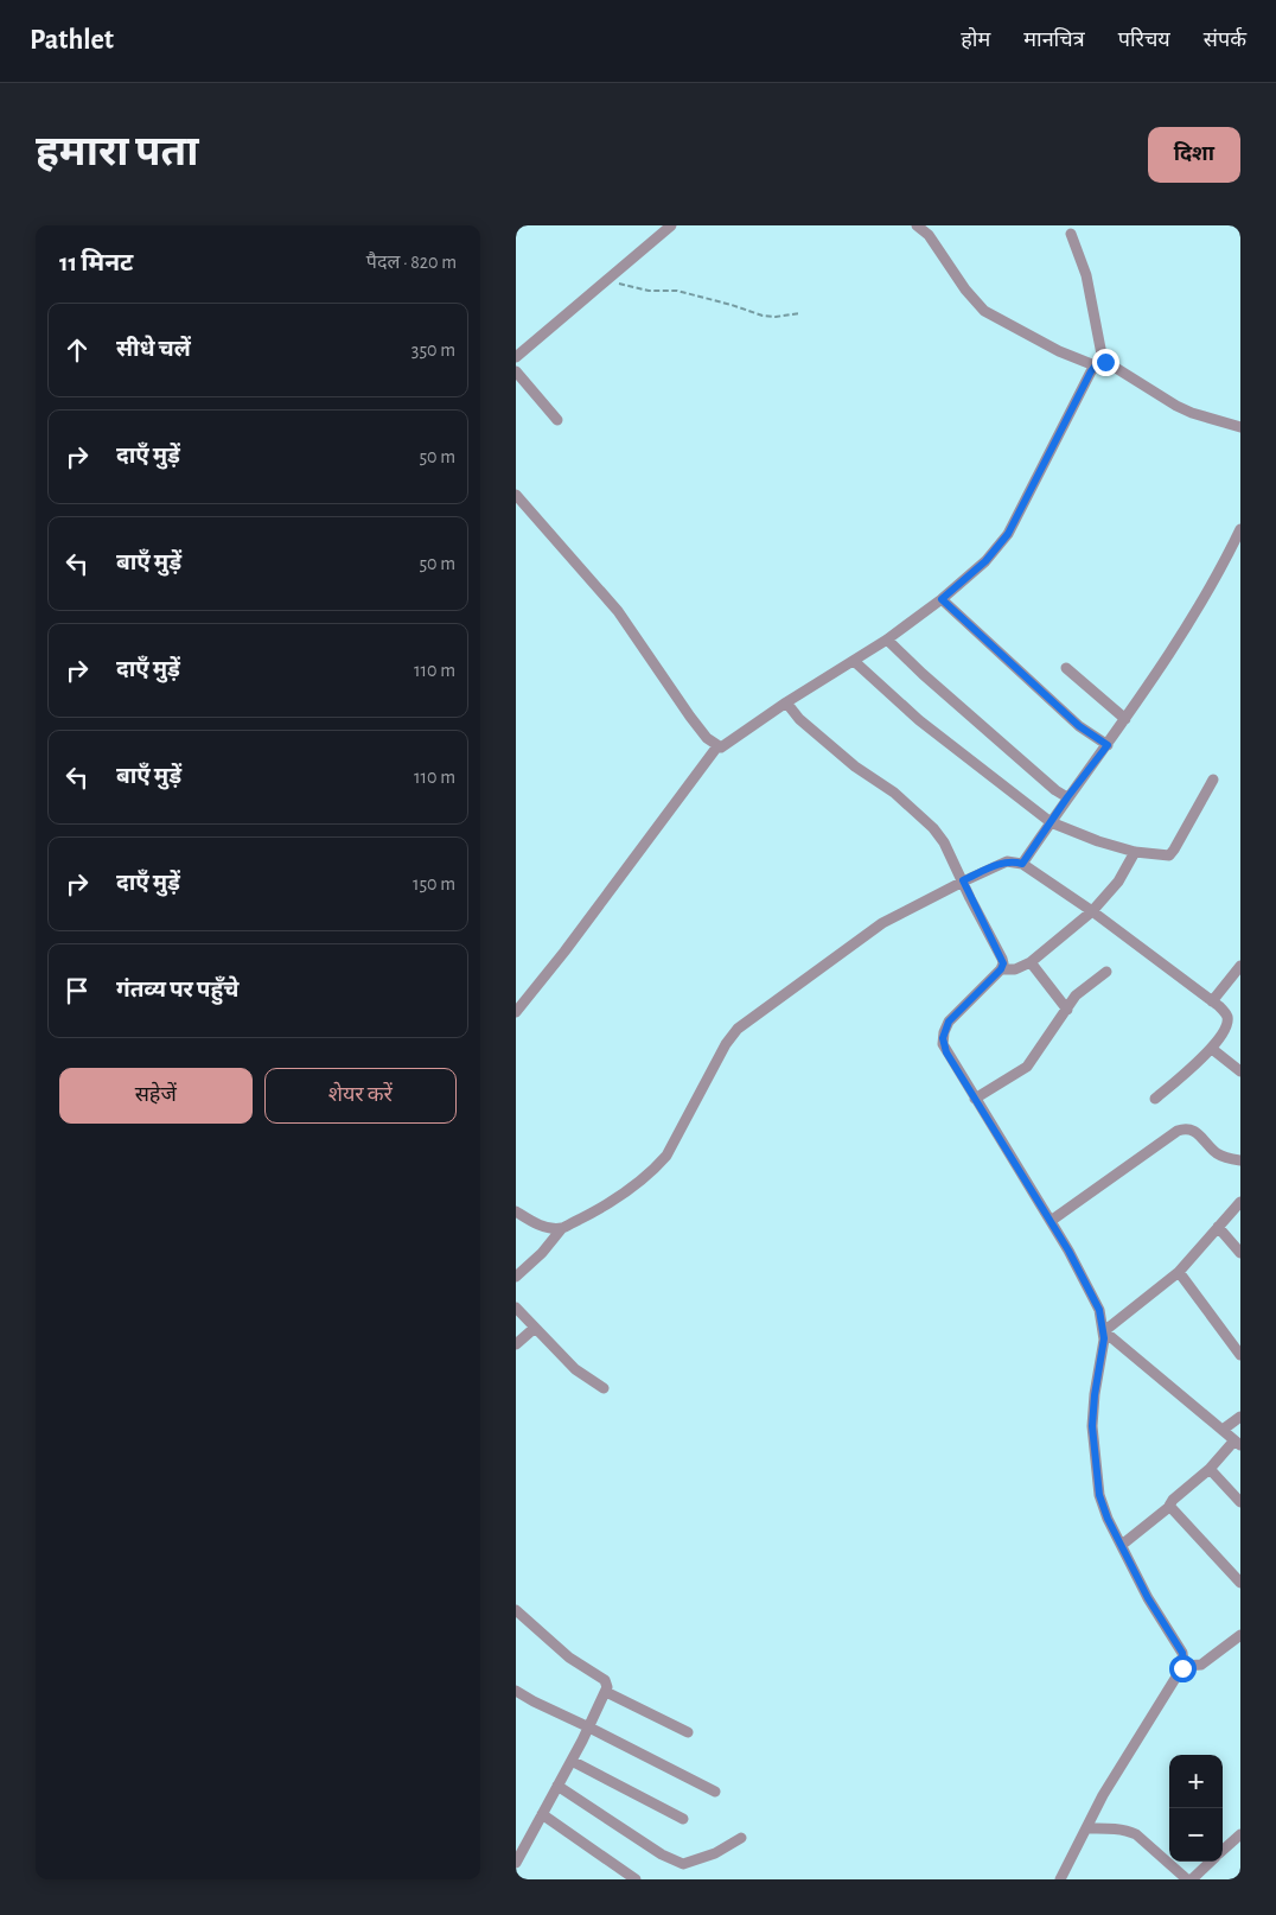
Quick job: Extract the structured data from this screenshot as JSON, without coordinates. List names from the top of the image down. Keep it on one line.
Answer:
{"page":{"header":"Pathlet","nav":["होम","मानचित्र","परिचय","संपर्क"],"buttons":["दिशा",["सहेजें","शेयर करें"]],"title":"हमारा पता","heading":["11 मिनट","पैदल · 820 m"],"list":[["सीधे चलें","350 m"],["दाएँ मुड़ें","50 m"],["बाएँ मुड़ें","50 m"],["दाएँ मुड़ें","110 m"],["बाएँ मुड़ें","110 m"],["दाएँ मुड़ें","150 m"],"गंतव्य पर पहुँचे"],"map_buttons":["+","−"]}}
